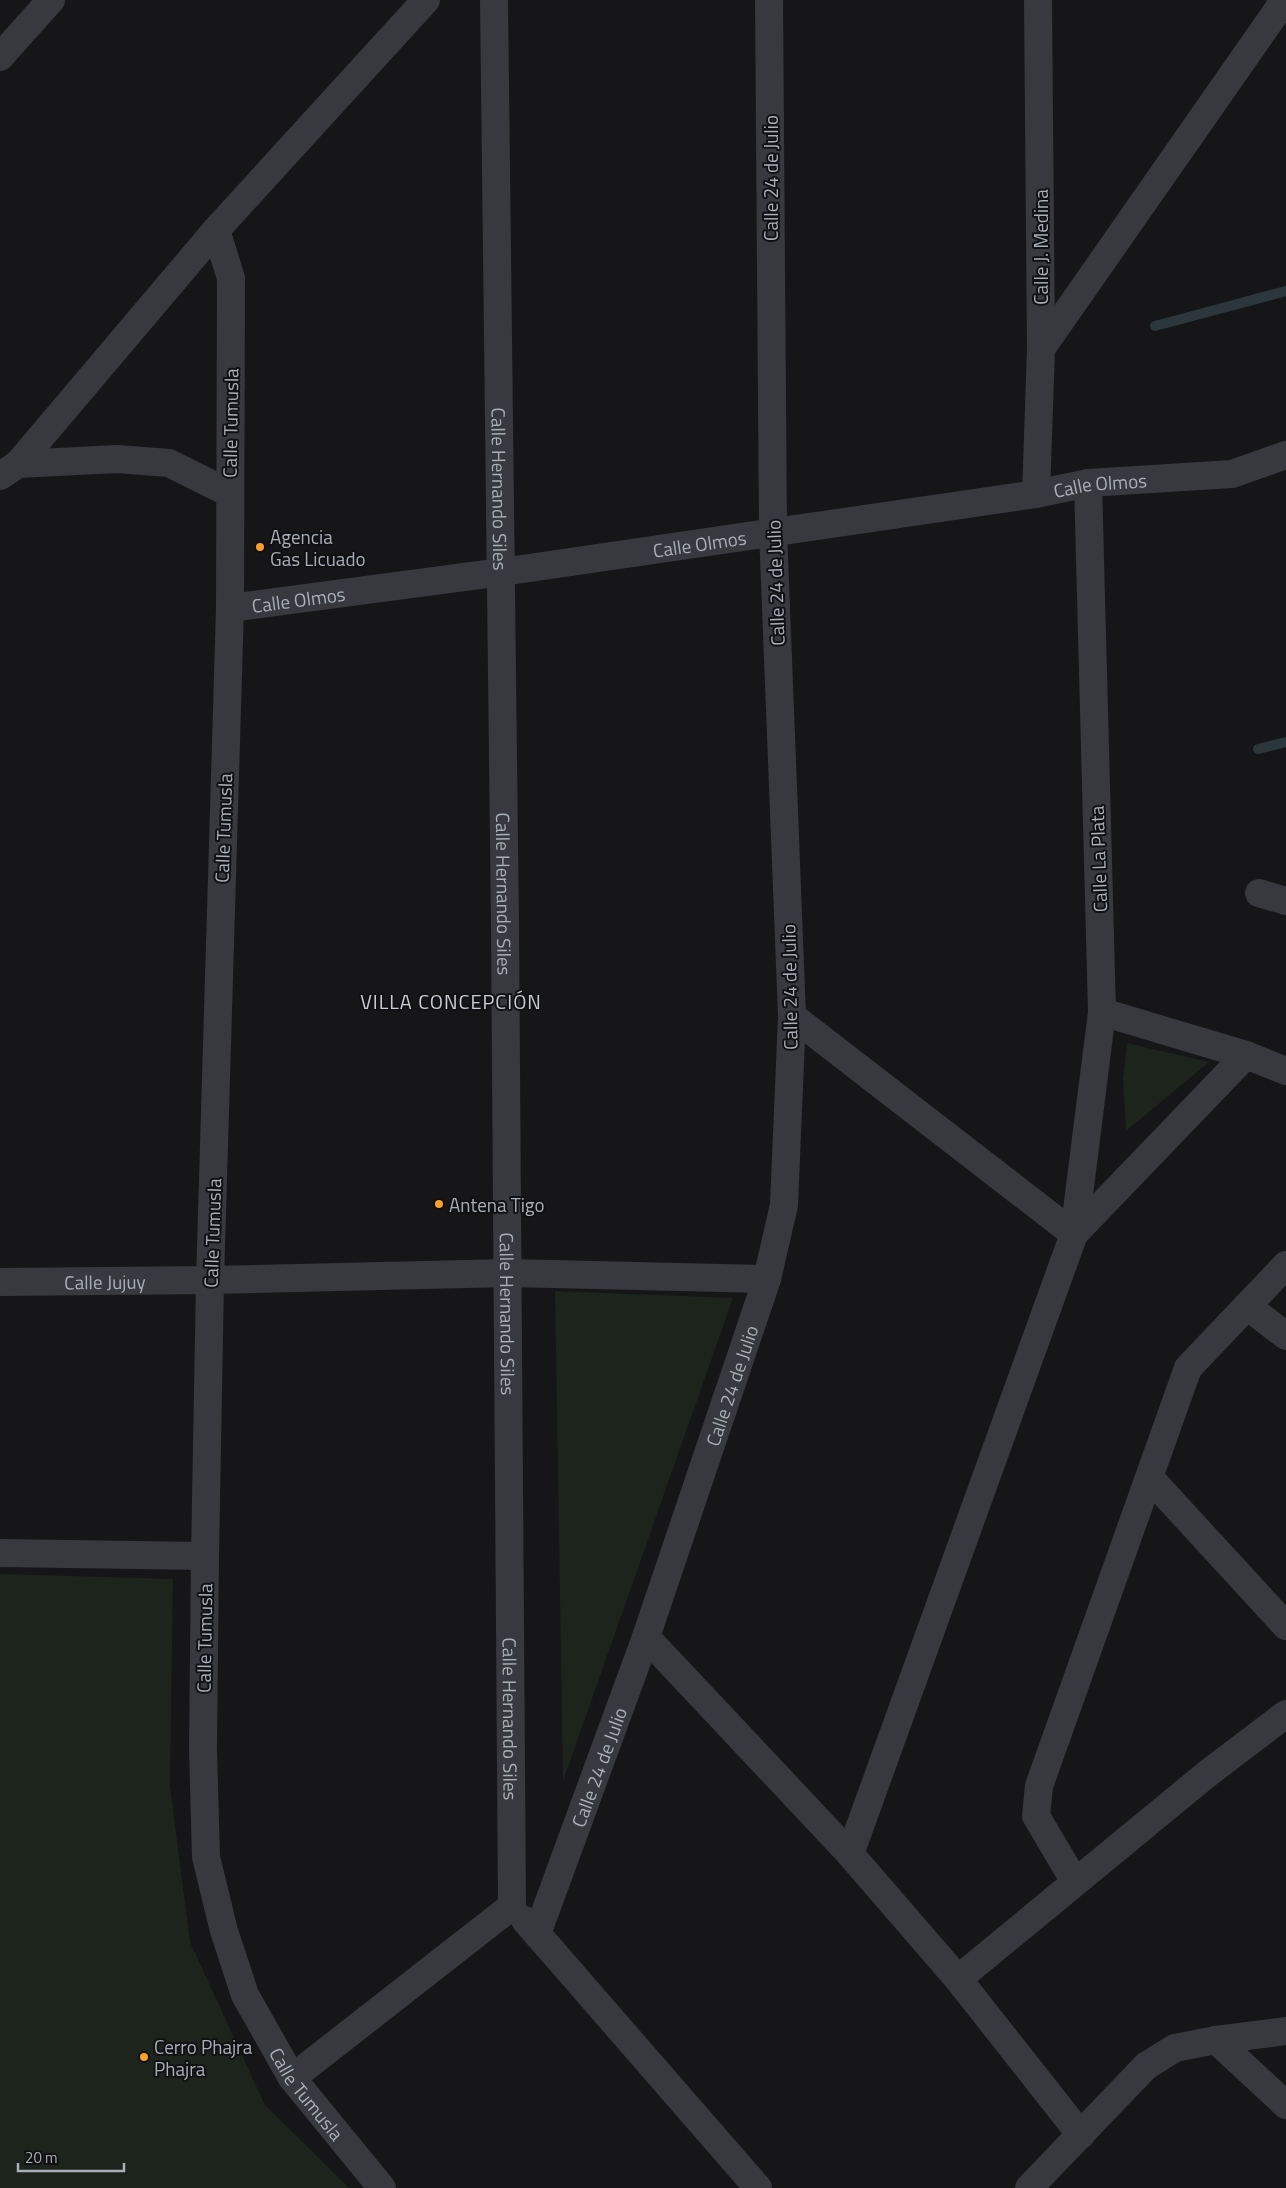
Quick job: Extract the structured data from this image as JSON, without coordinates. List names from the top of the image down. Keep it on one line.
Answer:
{"streets":{"street":["Calle 24 de Julio","Calle J. Medina","Calle Tumusla","Calle Olmos","Calle Hernando Siles","Calle La Plata","Calle Jujuy"]},"crossings":[["Calle 24 de Julio","Calle Olmos"],["Calle 24 de Julio","Calle Jujuy"],["Calle J. Medina","Calle Olmos"],["Calle Tumusla","Calle Olmos"],["Calle Tumusla","Calle Jujuy"],["Calle Olmos","Calle Hernando Siles"],["Calle Olmos","Calle La Plata"],["Calle Hernando Siles","Calle Jujuy"]],"districts":["VILLA CONCEPCIÓN"],"places":["Agencia Gas Licuado","Antena Tigo","Cerro Phajra Phajra"],"scale_bar":"20 m"}
